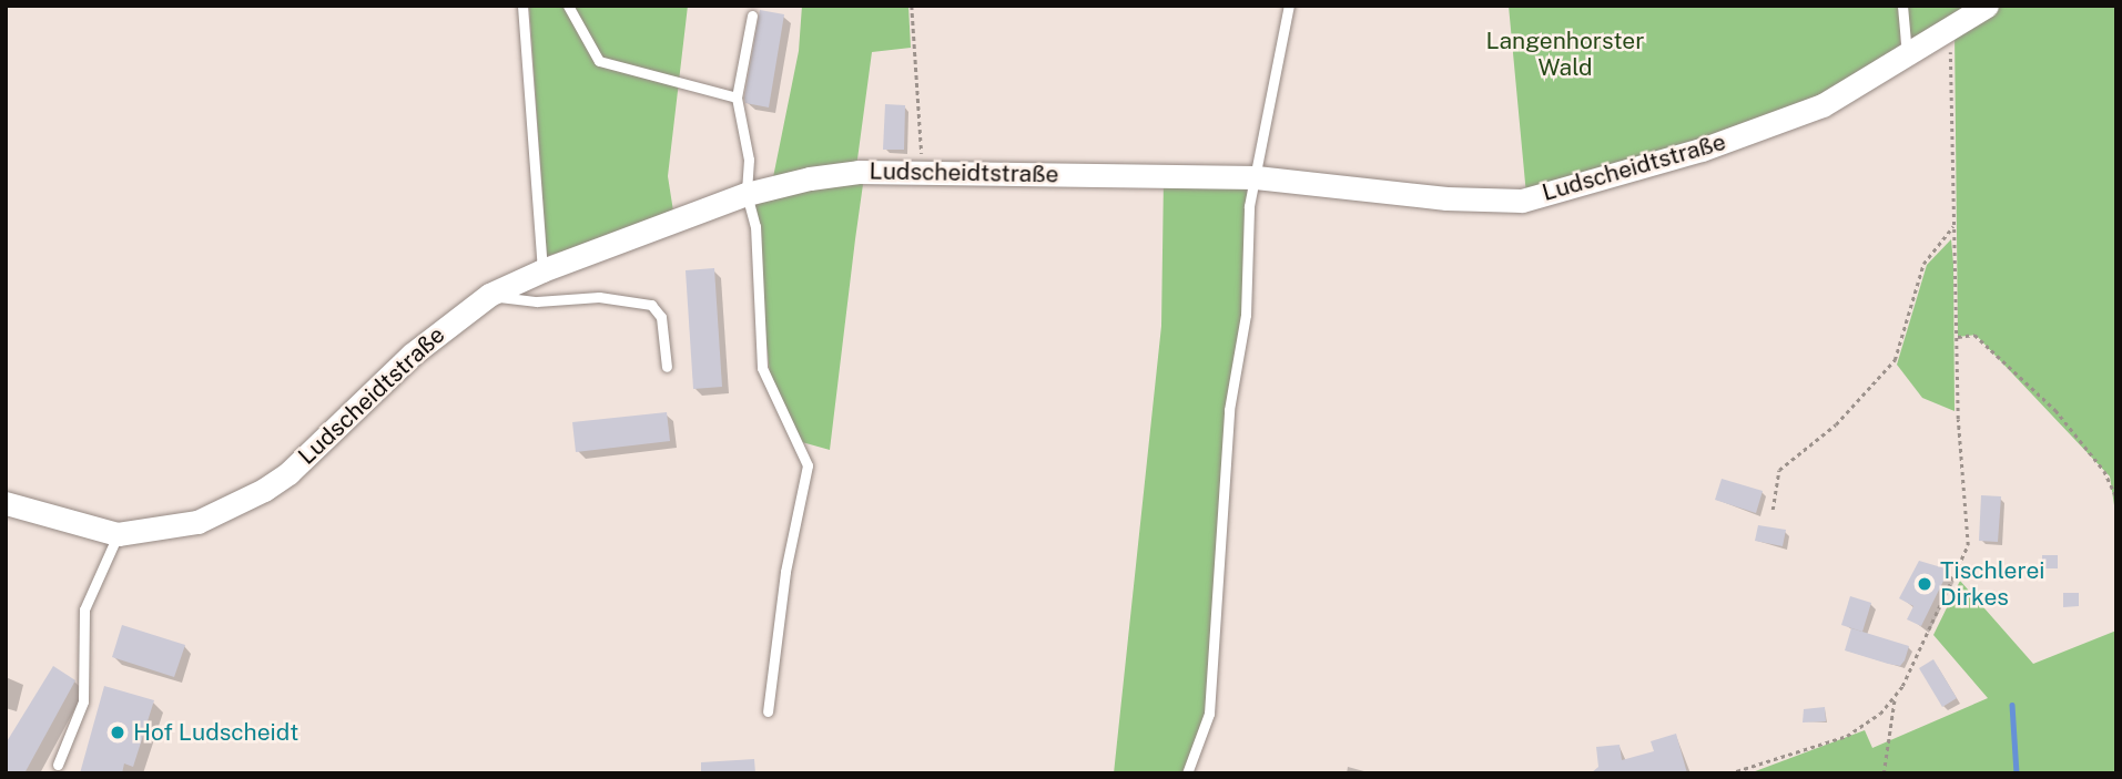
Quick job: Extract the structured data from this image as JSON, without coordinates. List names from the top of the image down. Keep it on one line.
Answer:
{"streets":{"street":["Ludscheidtstraße"]},"parks":["Langenhorster Wald"],"places":["Tischlerei Dirkes","Hof Ludscheidt"]}
